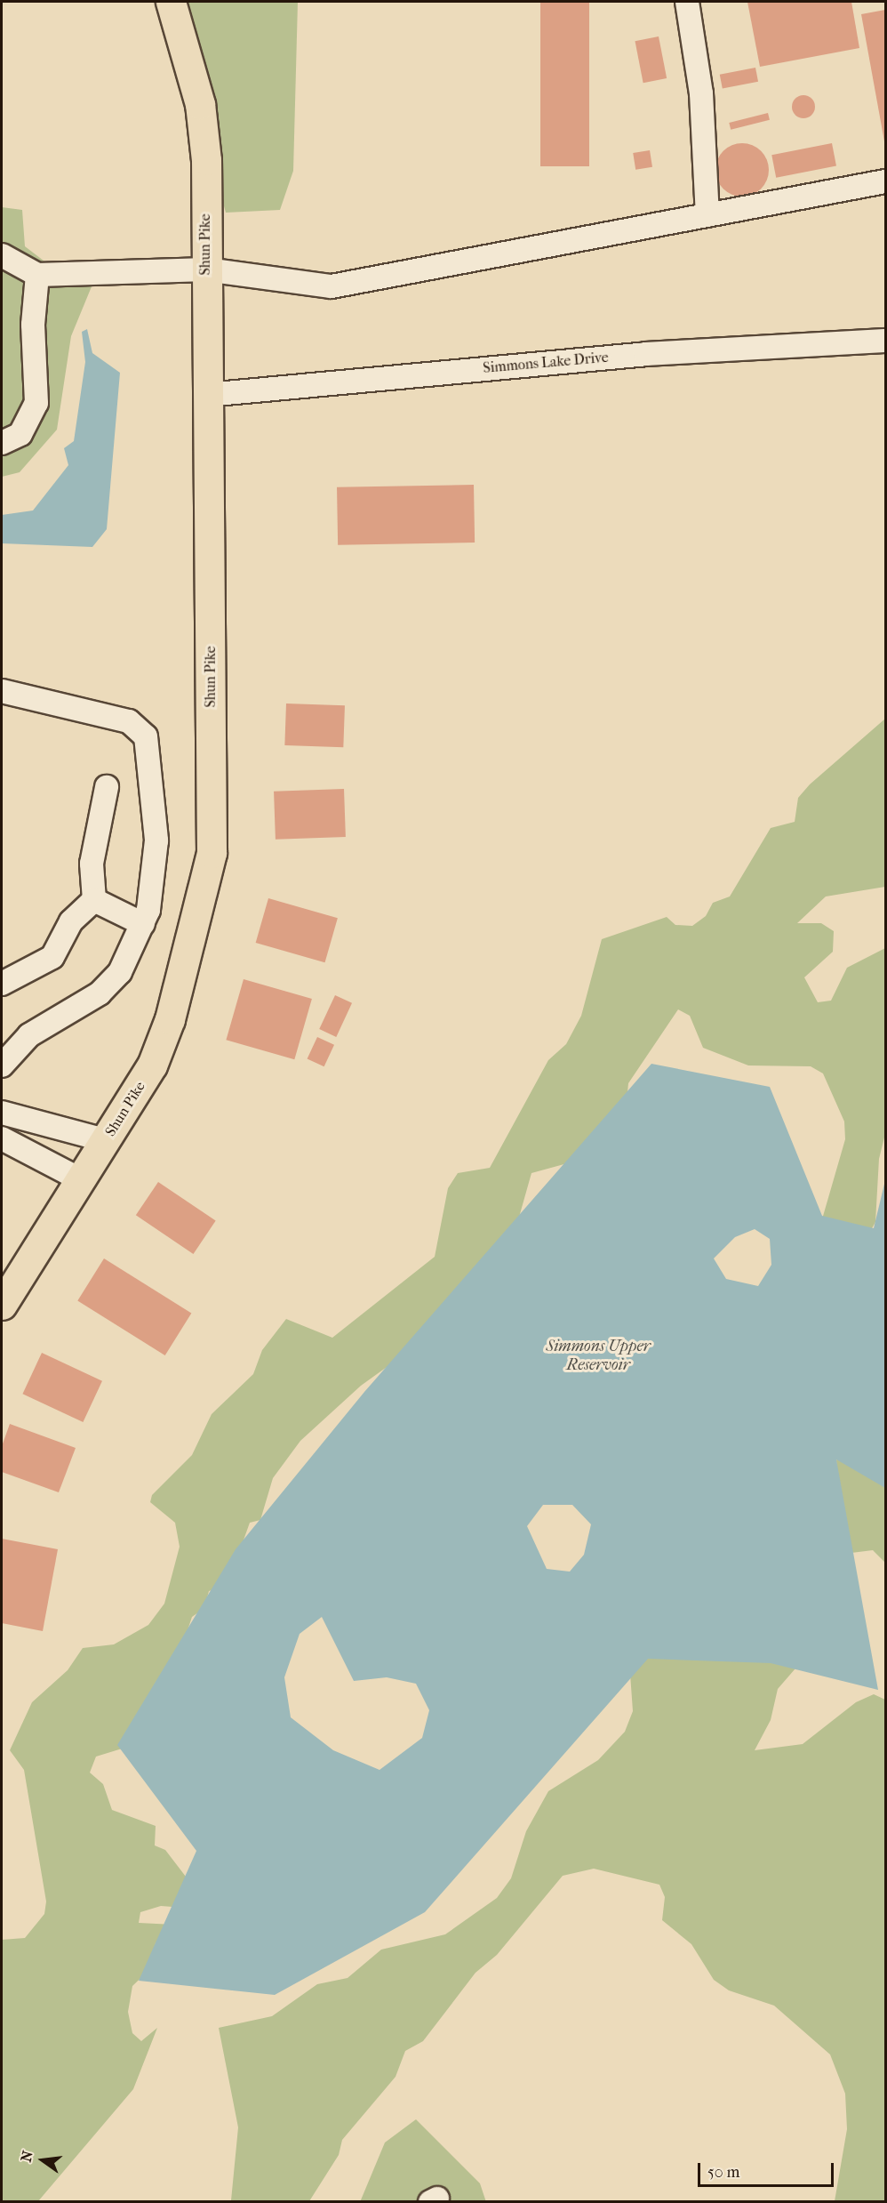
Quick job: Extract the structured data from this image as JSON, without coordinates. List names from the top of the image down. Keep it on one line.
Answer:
{"streets":{"main road":["Shun Pike"],"street":["Simmons Lake Drive"]},"crossings":[["Shun Pike","Simmons Lake Drive"]],"water":["Simmons Upper Reservoir"],"scale_bar":"50 m","north":"left"}
